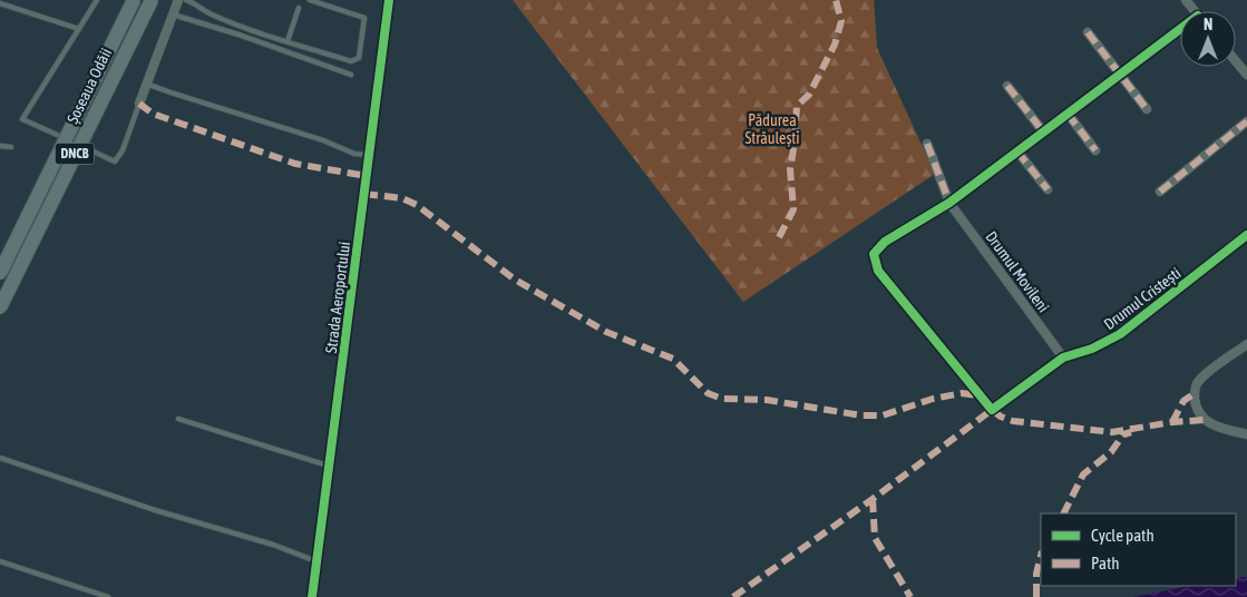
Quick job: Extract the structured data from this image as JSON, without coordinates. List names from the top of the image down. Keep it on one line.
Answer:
{"streets":{"main road":["Șoseaua Odăii","DNCB"],"street":["Drumul Movileni","Strada Aeroportului","Drumul Cristești"]},"crossings":[["Drumul Movileni","Drumul Cristești"]],"parks":["Pădurea Străulești"],"legend":["Cycle path","Path"],"north":"top"}
